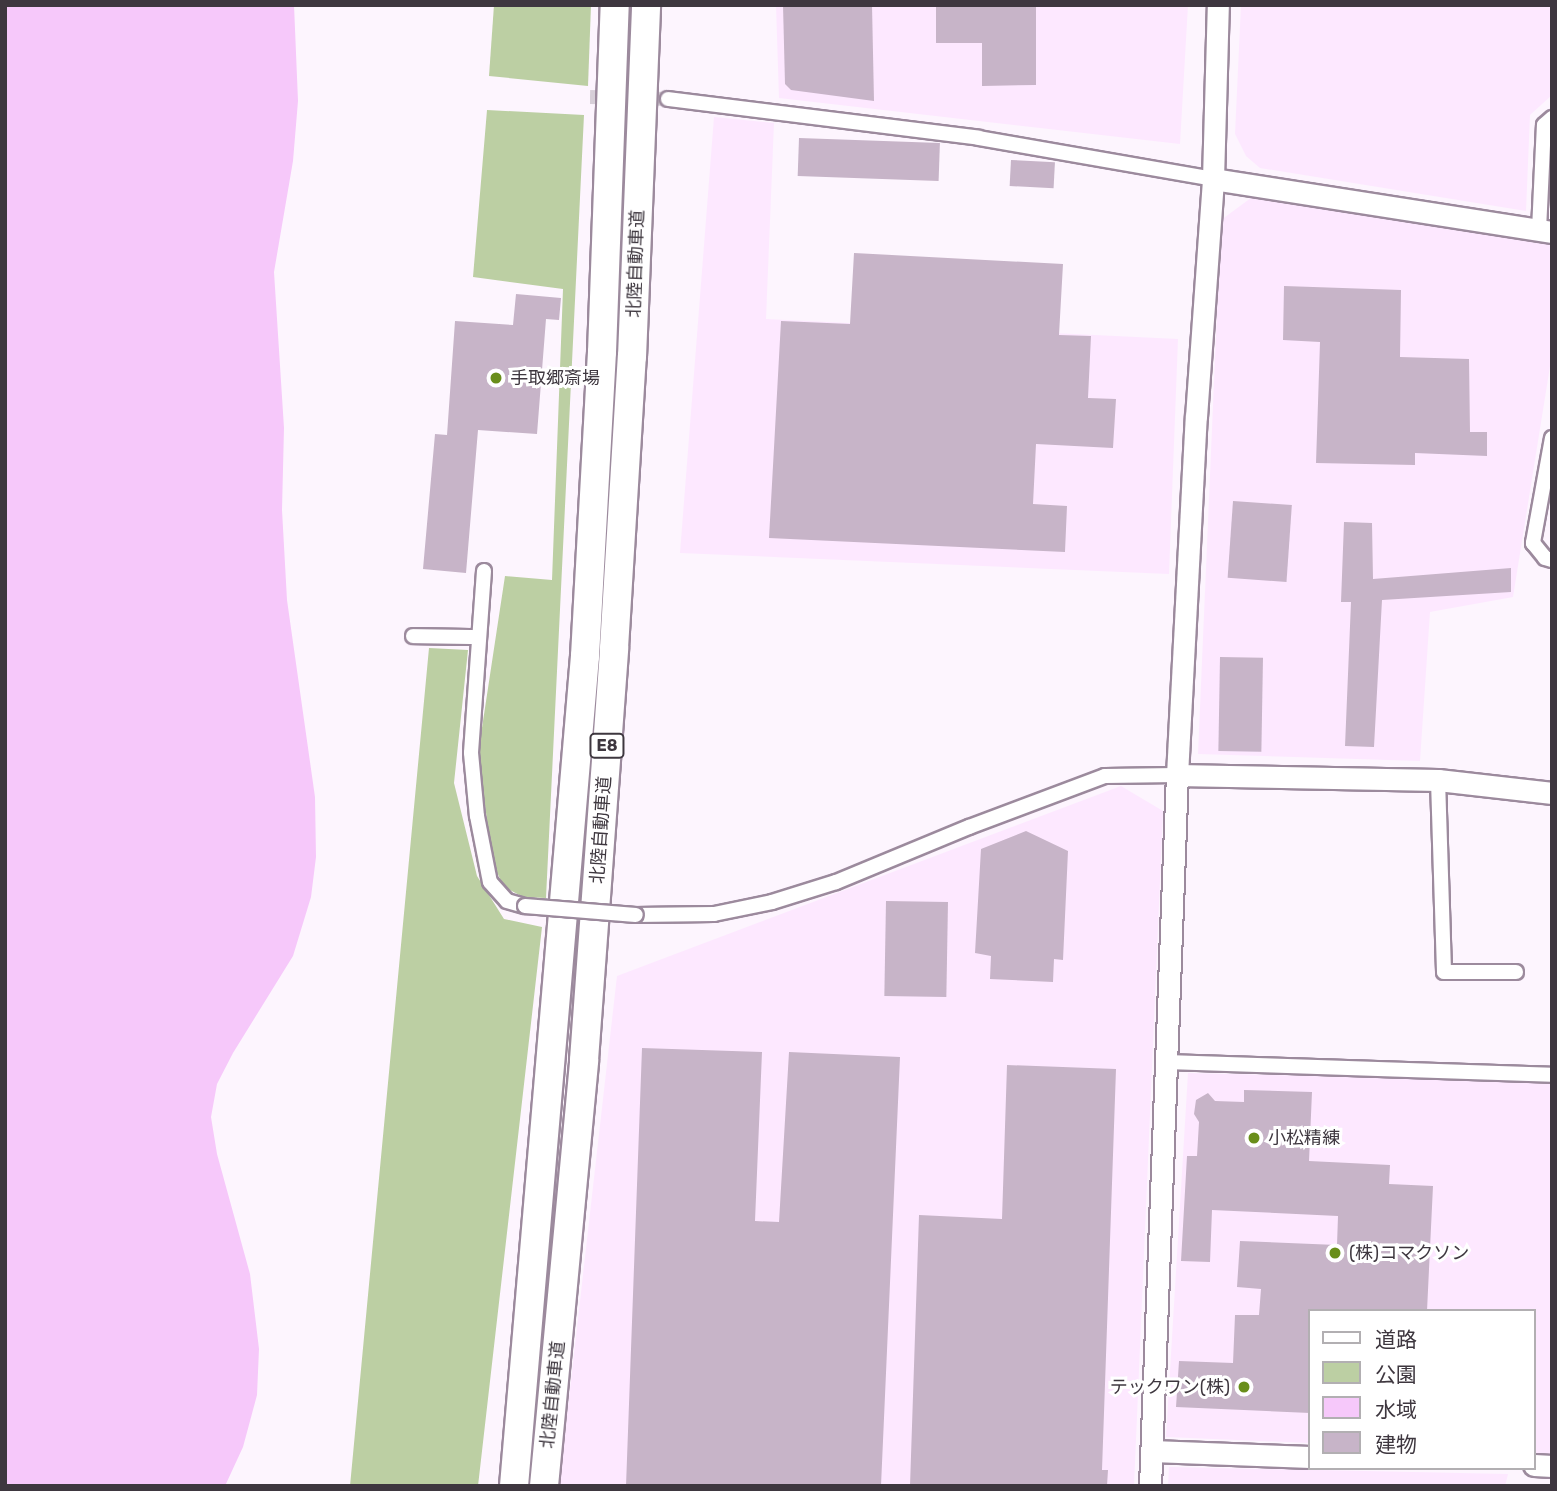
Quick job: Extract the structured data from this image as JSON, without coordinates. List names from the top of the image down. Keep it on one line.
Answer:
{"streets":{"highway":["北陸自動車道","E8"]},"places":["手取郷斎場","小松精練","(株)コマクソン","テックワン(株)"],"legend":["道路","公園","水域","建物"]}
